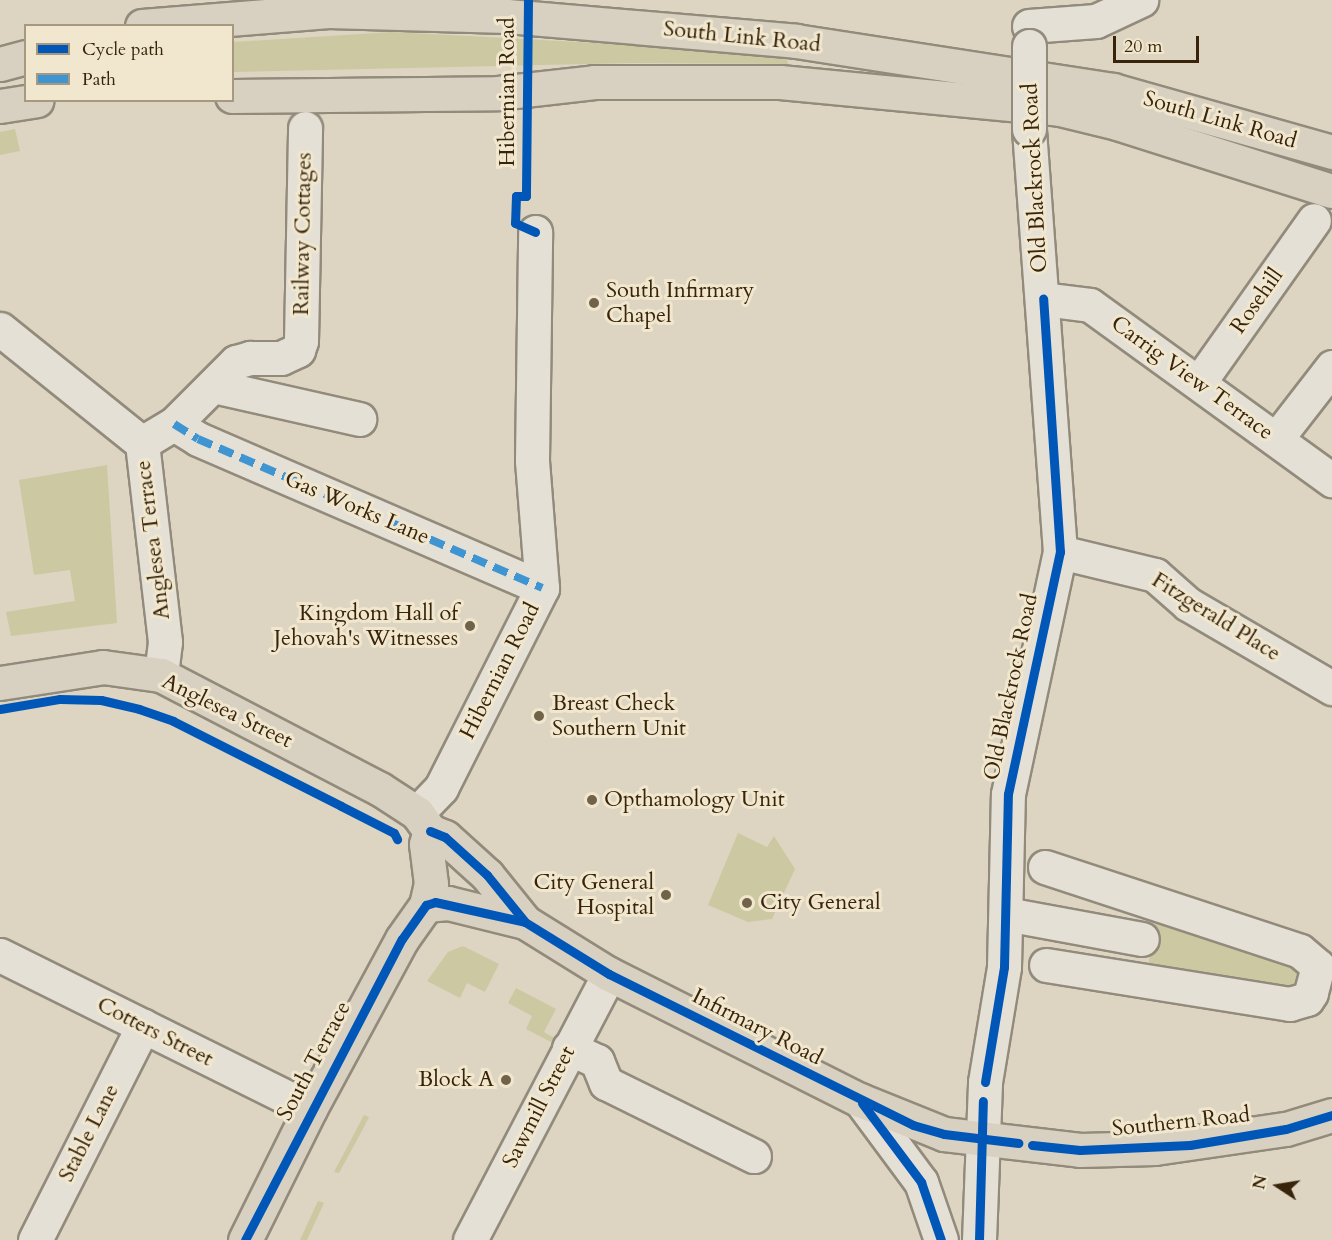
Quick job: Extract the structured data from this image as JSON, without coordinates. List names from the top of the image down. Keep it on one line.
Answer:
{"streets":{"main road":["South Link Road","Anglesea Street","Infirmary Road","South Terrace","Southern Road"],"street":["Hibernian Road","Old Blackrock Road","Railway Cottages","Rosehill","Carrig View Terrace","Gas Works Lane","Anglesea Terrace","Fitzgerald Place","Cotters Street","Sawmill Street","Stable Lane"]},"crossings":[["Hibernian Road","Gas Works Lane"],["Hibernian Road","Anglesea Street"],["Hibernian Road","Infirmary Road"],["Hibernian Road","South Terrace"],["Old Blackrock Road","Carrig View Terrace"],["Old Blackrock Road","Fitzgerald Place"],["Old Blackrock Road","Infirmary Road"],["Old Blackrock Road","Southern Road"],["Rosehill","Carrig View Terrace"],["Anglesea Terrace","Anglesea Street"],["Anglesea Street","Infirmary Road"],["Anglesea Street","South Terrace"],["Infirmary Road","South Terrace"],["Infirmary Road","Sawmill Street"],["Infirmary Road","Southern Road"],["Cotters Street","South Terrace"],["Cotters Street","Stable Lane"]],"places":["South Infirmary Chapel","Kingdom Hall of Jehovah's Witnesses","Breast Check Southern Unit","Opthamology Unit","City General Hospital","City General","Block A"],"legend":["Cycle path","Path"],"scale_bar":"20 m","north":"left"}
